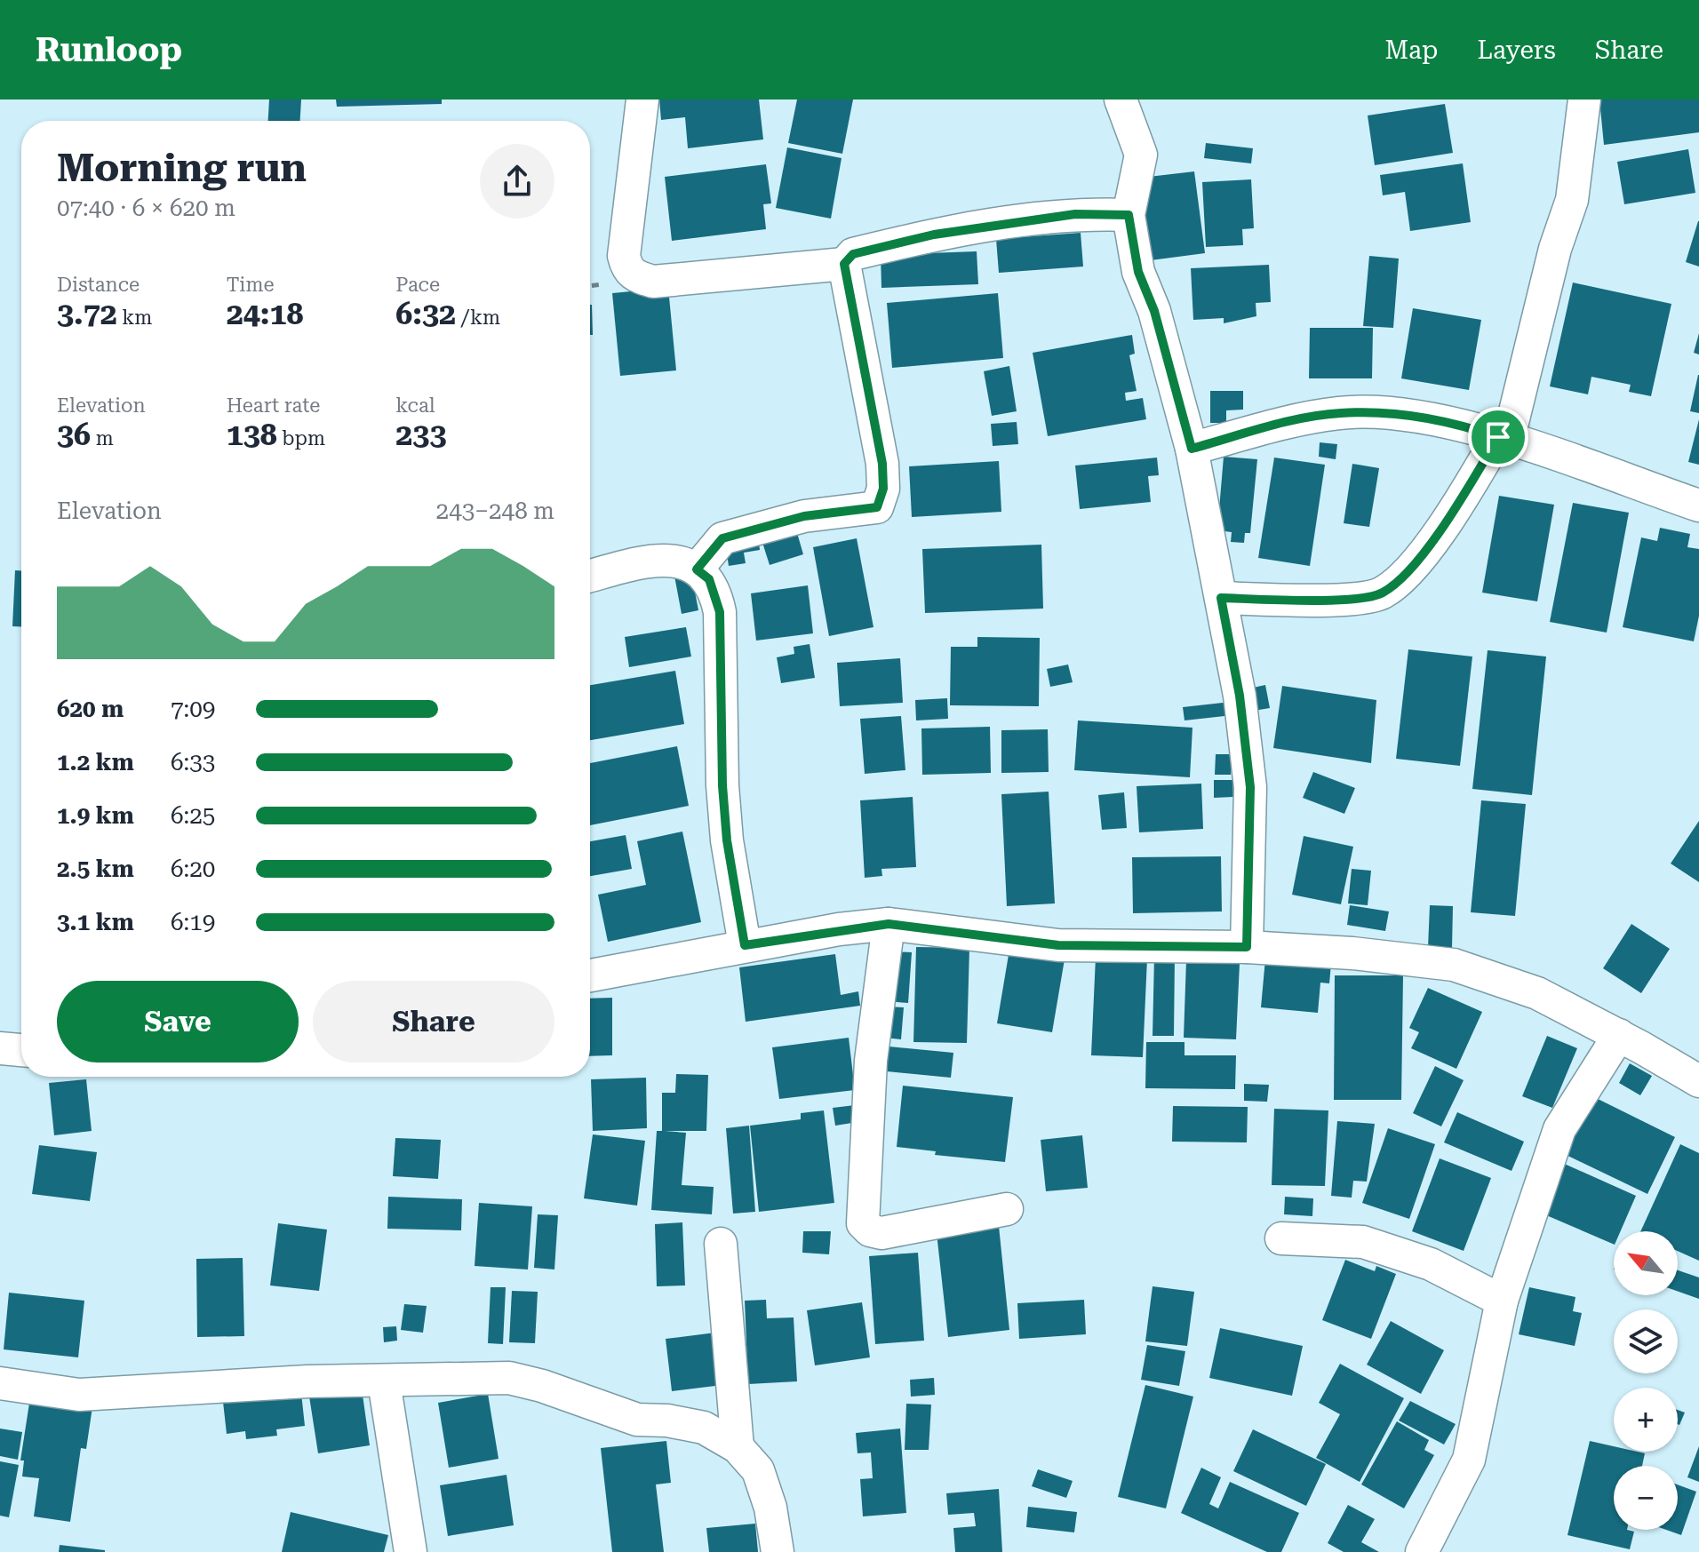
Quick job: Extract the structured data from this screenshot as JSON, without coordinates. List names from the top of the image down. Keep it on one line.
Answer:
{"north":"top left","page":{"header":"Runloop","nav":["Map","Layers","Share"],"heading":["Morning run","07:40 · 6 × 620 m"],"stats":[["Distance","3.72 km"],["Time","24:18"],["Pace","6:32 /km"],["Elevation","36 m"],["Heart rate","138 bpm"],["kcal","233"]],"chart":["Elevation","243–248 m"],"list":[{"name":"620 m","note":"7:09"},{"name":"1.2 km","note":"6:33"},{"name":"1.9 km","note":"6:25"},{"name":"2.5 km","note":"6:20"},{"name":"3.1 km","note":"6:19"}],"buttons":["Save","Share"],"map_buttons":["+","−"]}}
